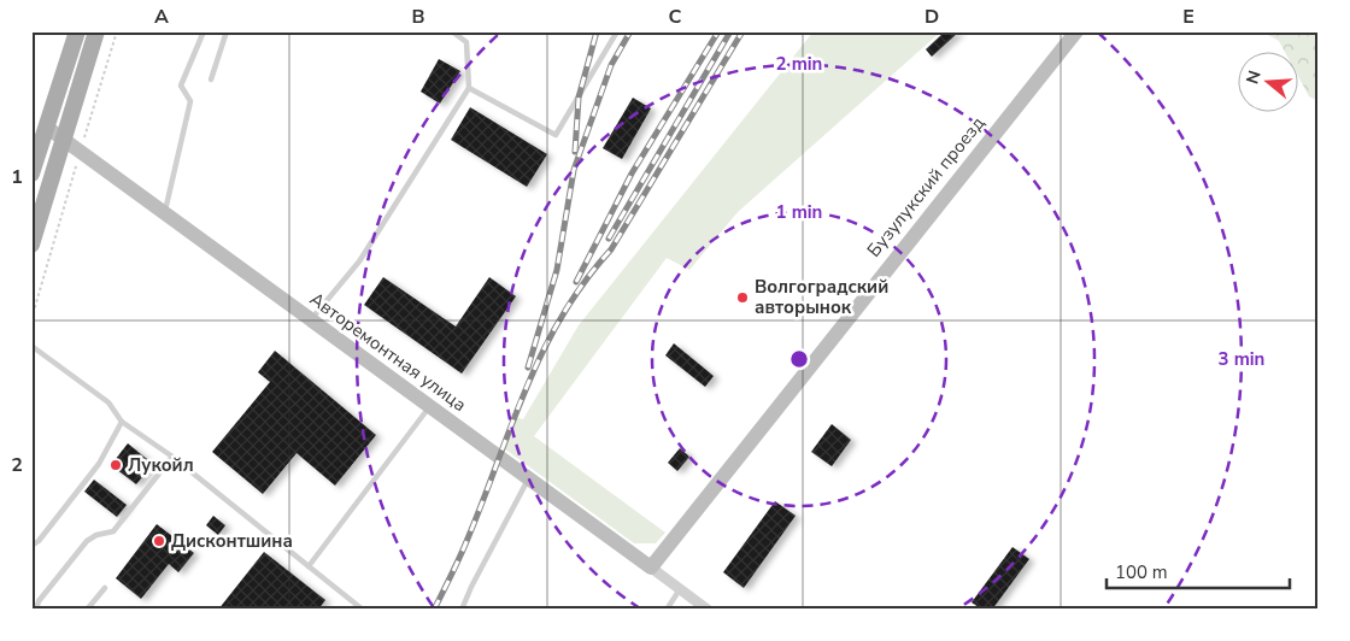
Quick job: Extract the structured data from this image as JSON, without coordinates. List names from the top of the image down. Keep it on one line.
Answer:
{"streets":{"main road":["Бузулукский проезд","Авторемонтная улица"]},"crossings":[["Бузулукский проезд","Авторемонтная улица"]],"places":["Волгоградский авторынок","Лукойл","Дисконтшина"],"scale_bar":"100 m","north":"left","grid":{"columns":["A","B","C","D","E"],"rows":["1","2"]},"rings":["2 min","1 min","3 min"]}
